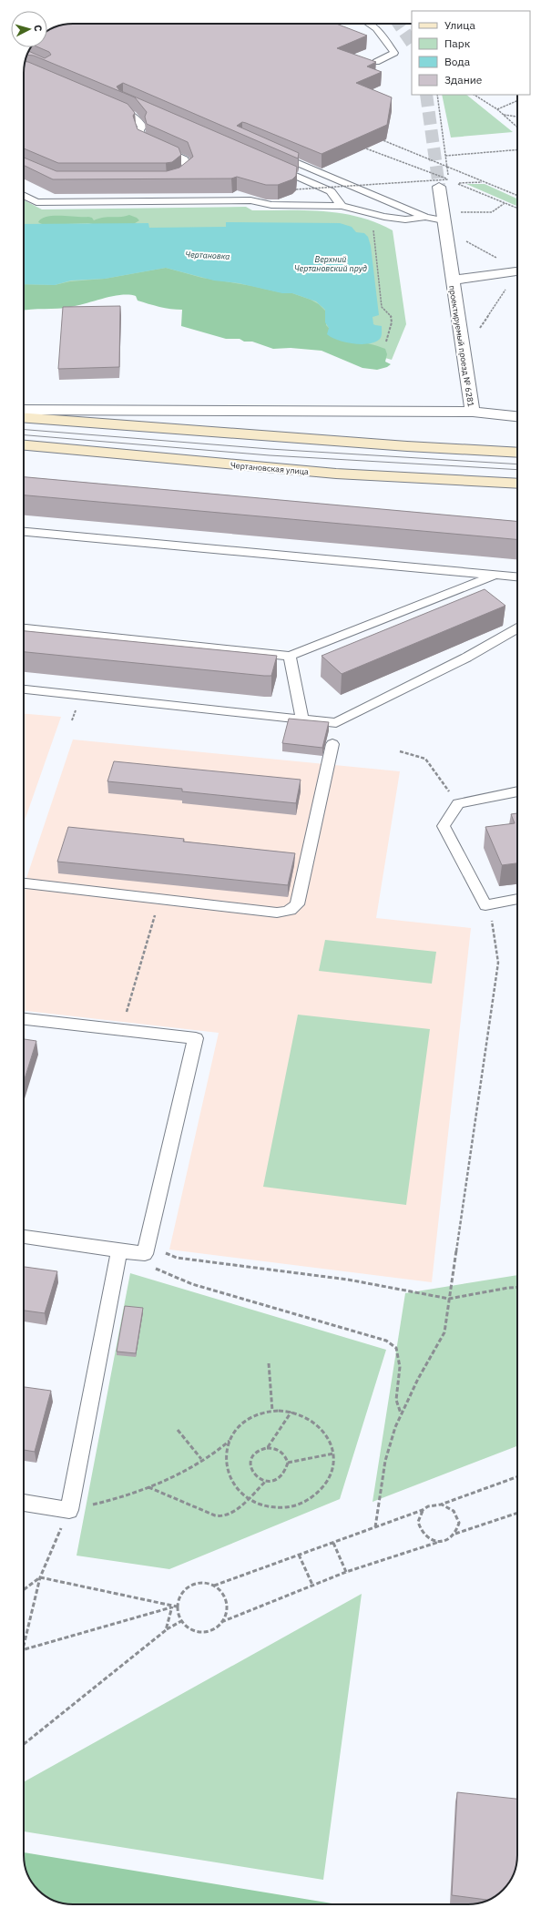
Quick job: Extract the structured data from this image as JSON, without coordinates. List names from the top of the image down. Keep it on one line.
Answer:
{"streets":{"main road":["Чертановская улица"],"street":["проектируемый проезд № 6281"]},"water":["Чертановка","Верхний Чертановский пруд"],"legend":["Улица","Парк","Вода","Здание"],"north":"right"}
